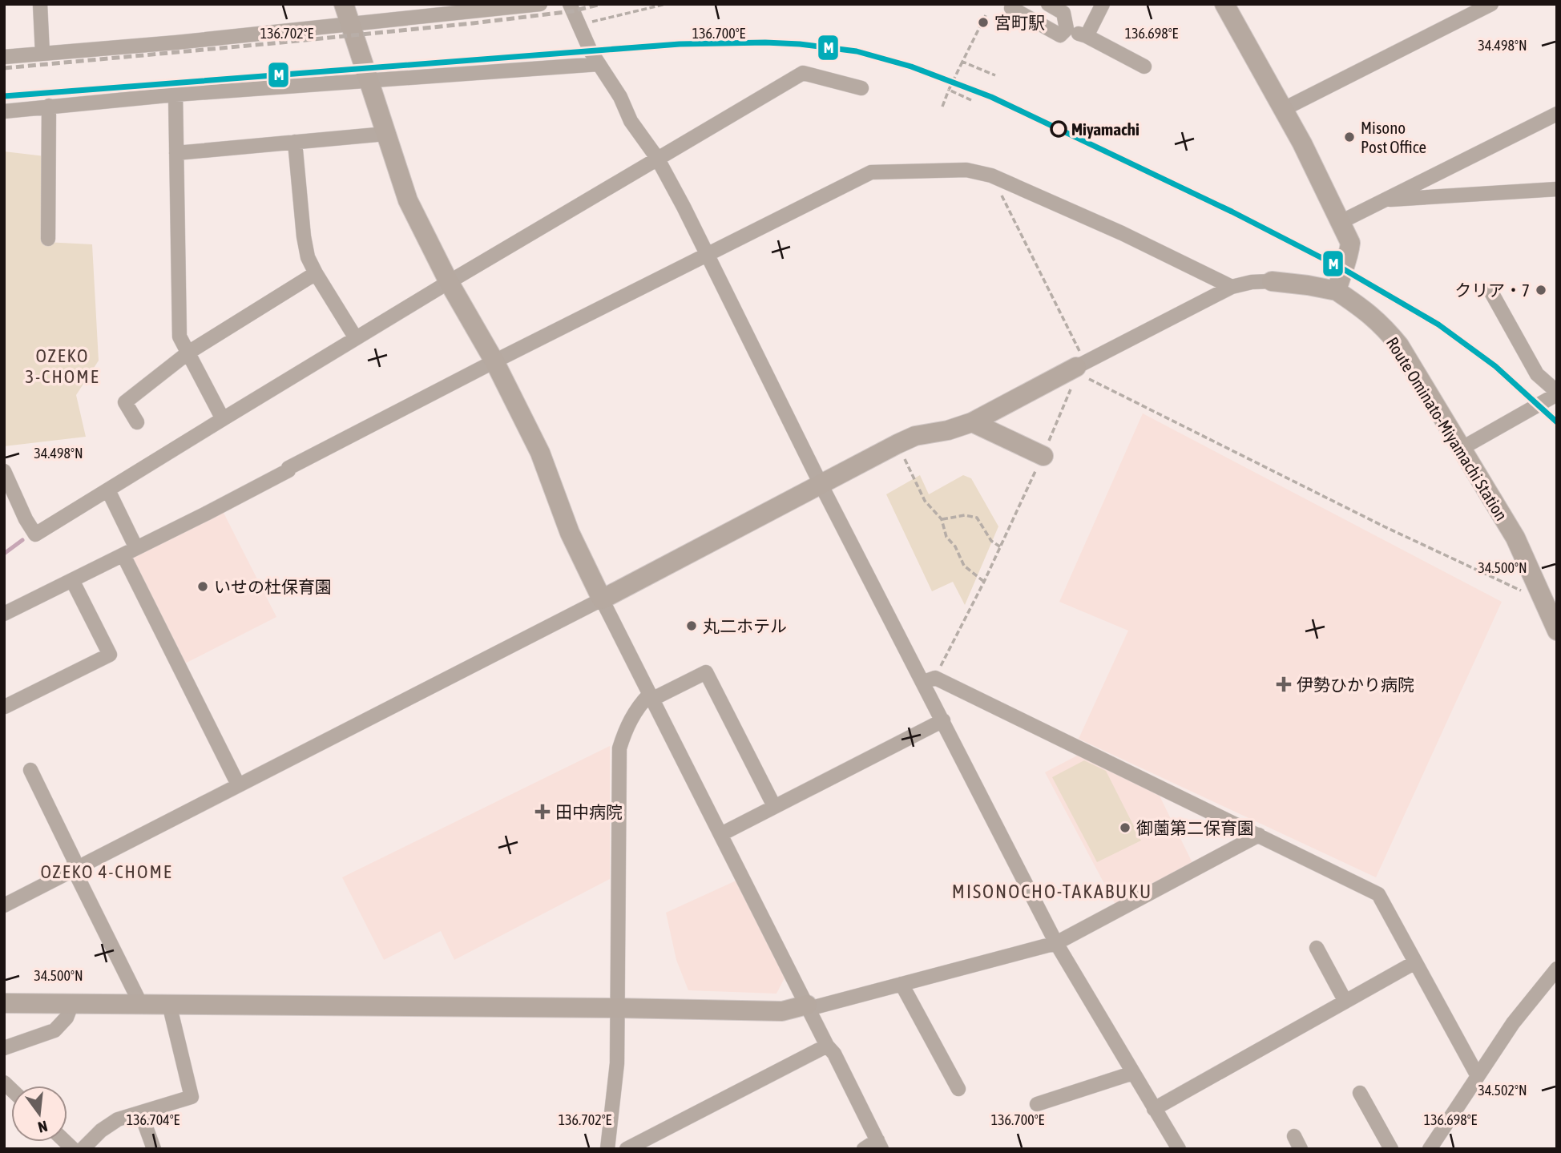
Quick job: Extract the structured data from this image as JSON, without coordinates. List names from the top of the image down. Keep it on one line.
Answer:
{"streets":{"street":["Route Ominato-Miyamachi Station"]},"districts":["OZEKO 3-CHOME","OZEKO 4-CHOME","MISONOCHO-TAKABUKU"],"places":{"other":["宮町駅","Miyamachi","Misono Post Office","クリア・7","いせの杜保育園","丸二ホテル","御薗第二保育園"],"health":["伊勢ひかり病院","田中病院"]},"lines":["transit line M"],"north":"bottom","coordinates":["136.702°E","136.700°E","136.698°E","34.498°N","34.500°N","34.502°N","136.704°E"]}
